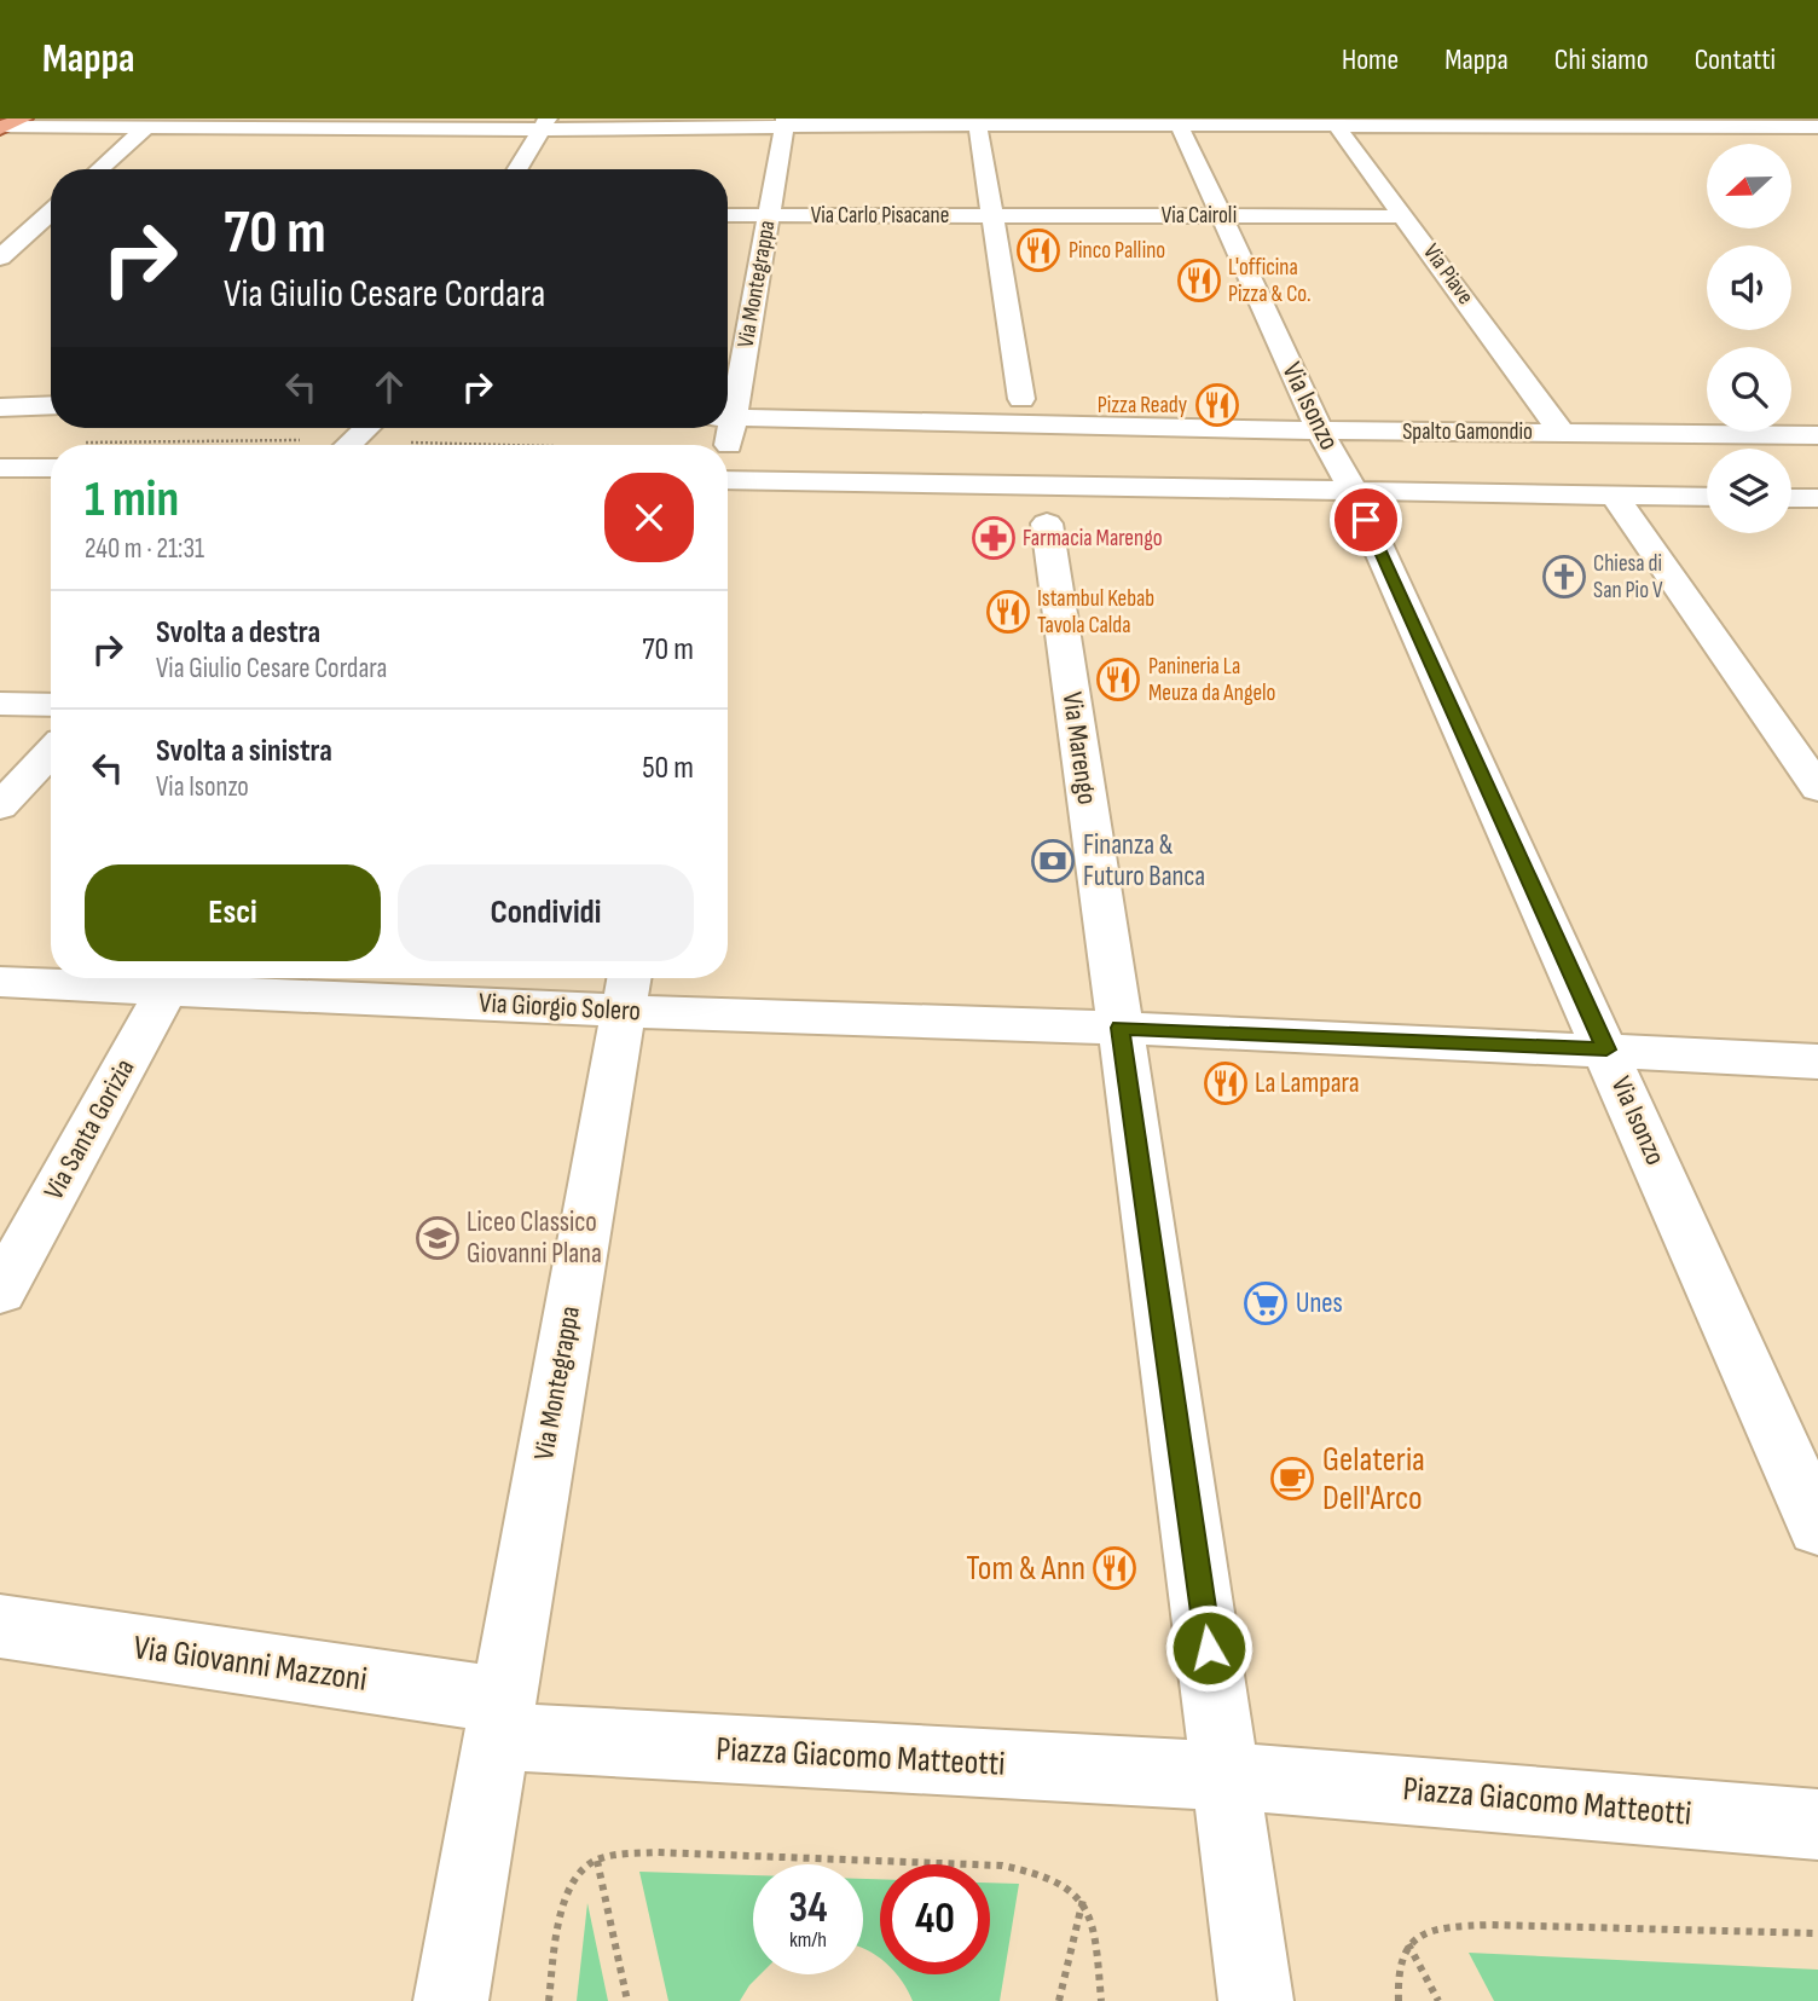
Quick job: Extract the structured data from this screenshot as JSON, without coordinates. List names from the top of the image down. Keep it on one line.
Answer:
{"streets":{"street":["Via Carlo Pisacane","Via Cairoli","Via Piave","Via Montegrappa","Via Isonzo","Spalto Gamondio","Via Marengo","Via Giorgio Solero","Via Santa Gorizia","Via Giovanni Mazzoni","Piazza Giacomo Matteotti"]},"crossings":[["Via Carlo Pisacane","Via Cairoli"],["Via Carlo Pisacane","Via Montegrappa"],["Via Cairoli","Via Piave"],["Via Cairoli","Via Isonzo"],["Via Piave","Spalto Gamondio"],["Via Montegrappa","Via Giorgio Solero"],["Via Montegrappa","Via Giovanni Mazzoni"],["Via Montegrappa","Piazza Giacomo Matteotti"],["Via Isonzo","Spalto Gamondio"],["Via Isonzo","Via Giorgio Solero"],["Spalto Gamondio","Via Marengo"],["Via Marengo","Via Giorgio Solero"],["Via Marengo","Piazza Giacomo Matteotti"],["Via Giorgio Solero","Via Santa Gorizia"],["Via Giovanni Mazzoni","Piazza Giacomo Matteotti"]],"places":{"restaurant":["Pinco Pallino","L'officina Pizza & Co.","Pizza Ready","Istambul Kebab Tavola Calda","Panineria La Meuza da Angelo","La Lampara","Tom & Ann"],"pharmacy":["Farmacia Marengo"],"church":["Chiesa di San Pio V"],"bank":["Finanza & Futuro Banca"],"school or university":["Liceo Classico Giovanni Plana"],"supermarket":["Unes"],"cafe":["Gelateria Dell'Arco"]},"north":"left","page":{"header":"Mappa","nav":["Home","Mappa","Chi siamo","Contatti"],"turn":["70 m","Via Giulio Cesare Cordara"],"heading":["1 min","240 m · 21:31"],"list":[{"name":"Svolta a destra","note":"Via Giulio Cesare Cordara","value":"70 m"},{"name":"Svolta a sinistra","note":"Via Isonzo","value":"50 m"}],"buttons":["Esci","Condividi"],"speed":"34 km/h","limit":"40"}}
